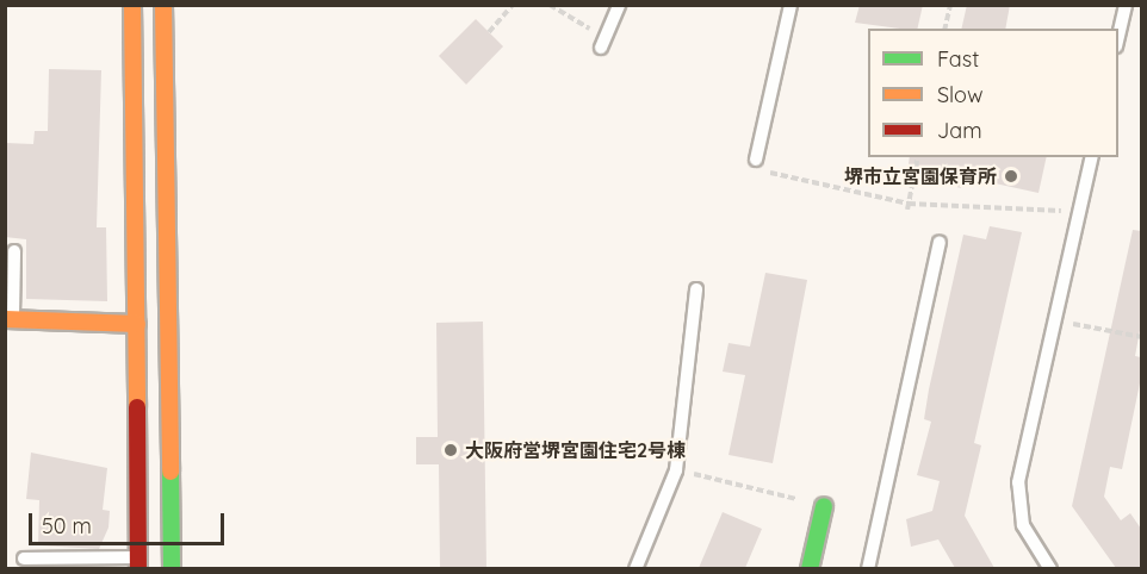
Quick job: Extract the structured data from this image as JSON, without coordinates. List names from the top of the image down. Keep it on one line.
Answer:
{"places":["堺市立宮園保育所","大阪府営堺宮園住宅2号棟"],"legend":["Fast","Slow","Jam"],"scale_bar":"50 m"}
